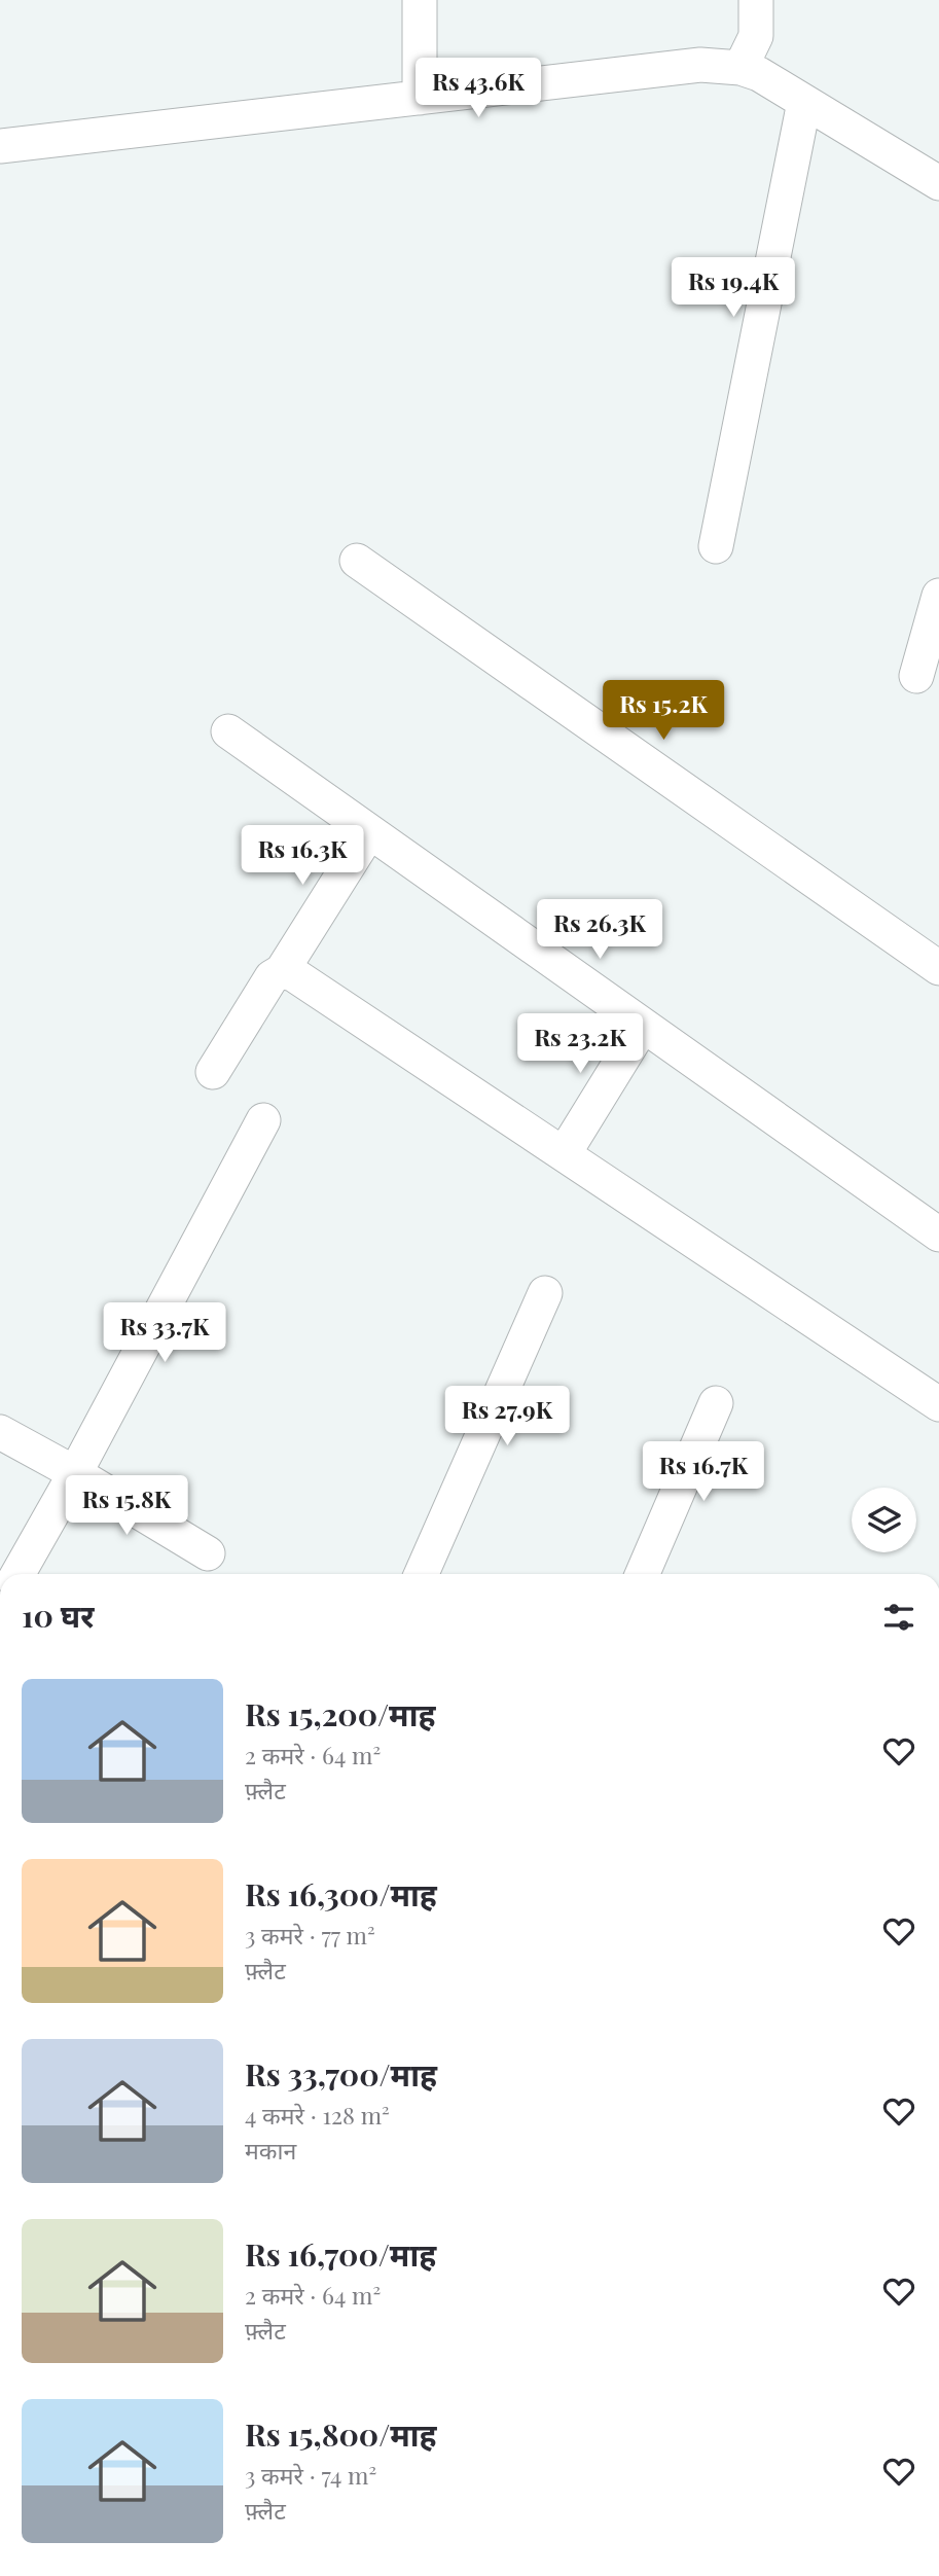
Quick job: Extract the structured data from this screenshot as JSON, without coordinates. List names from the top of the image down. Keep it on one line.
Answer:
{"page":{"price":["Rs 43.6K","Rs 19.4K","Rs 15.2K","Rs 16.3K","Rs 26.3K","Rs 23.2K","Rs 33.7K","Rs 27.9K","Rs 16.7K","Rs 15.8K"],"heading":"10 घर","list":[{"name":"Rs 15,200/माह","note":"2 कमरे · 64 m² · फ़्लैट"},{"name":"Rs 16,300/माह","note":"3 कमरे · 77 m² · फ़्लैट"},{"name":"Rs 33,700/माह","note":"4 कमरे · 128 m² · मकान"},{"name":"Rs 16,700/माह","note":"2 कमरे · 64 m² · फ़्लैट"},{"name":"Rs 15,800/माह","note":"3 कमरे · 74 m² · फ़्लैट"}]}}
